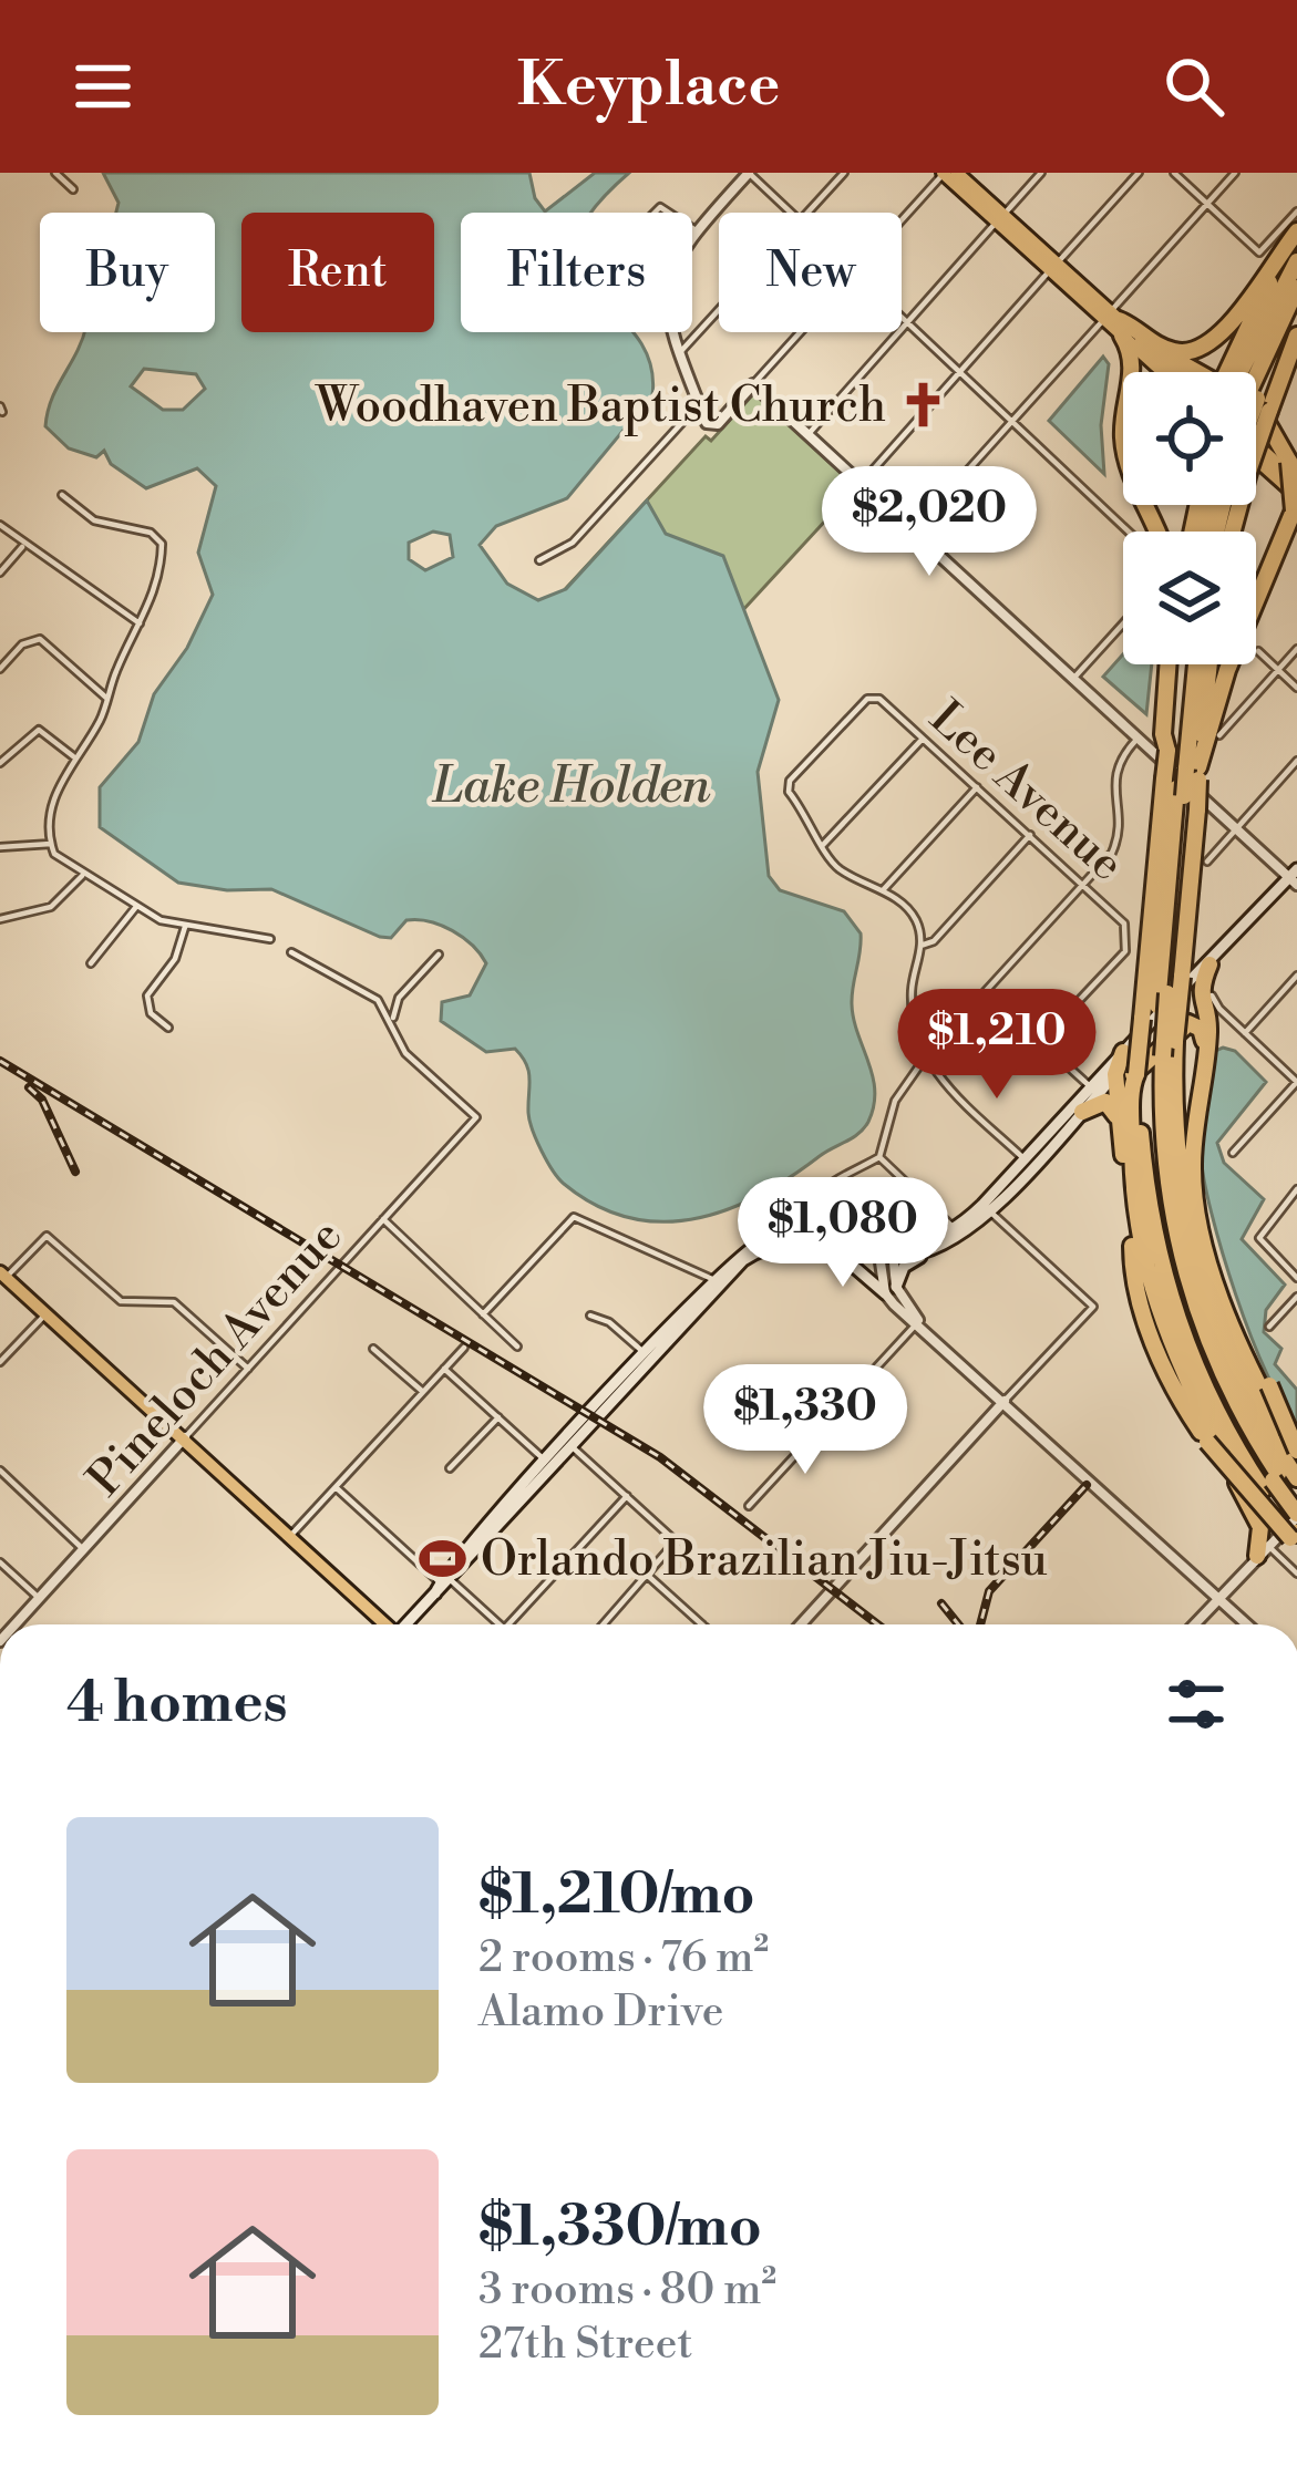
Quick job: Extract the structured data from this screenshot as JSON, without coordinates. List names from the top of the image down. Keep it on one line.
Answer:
{"streets":{"street":["Lee Avenue","Pineloch Avenue"]},"water":["Lake Holden"],"places":{"church":["Woodhaven Baptist Church"],"sports":["Orlando Brazilian Jiu-Jitsu"]},"page":{"header":"Keyplace","chip":["Buy","Rent","Filters","New"],"price":["$2,020","$1,210","$1,080","$1,330"],"heading":"4 homes","list":[{"name":"$1,210/mo","note":"2 rooms · 76 m² · Alamo Drive"},{"name":"$1,330/mo","note":"3 rooms · 80 m² · 27th Street"}]}}
